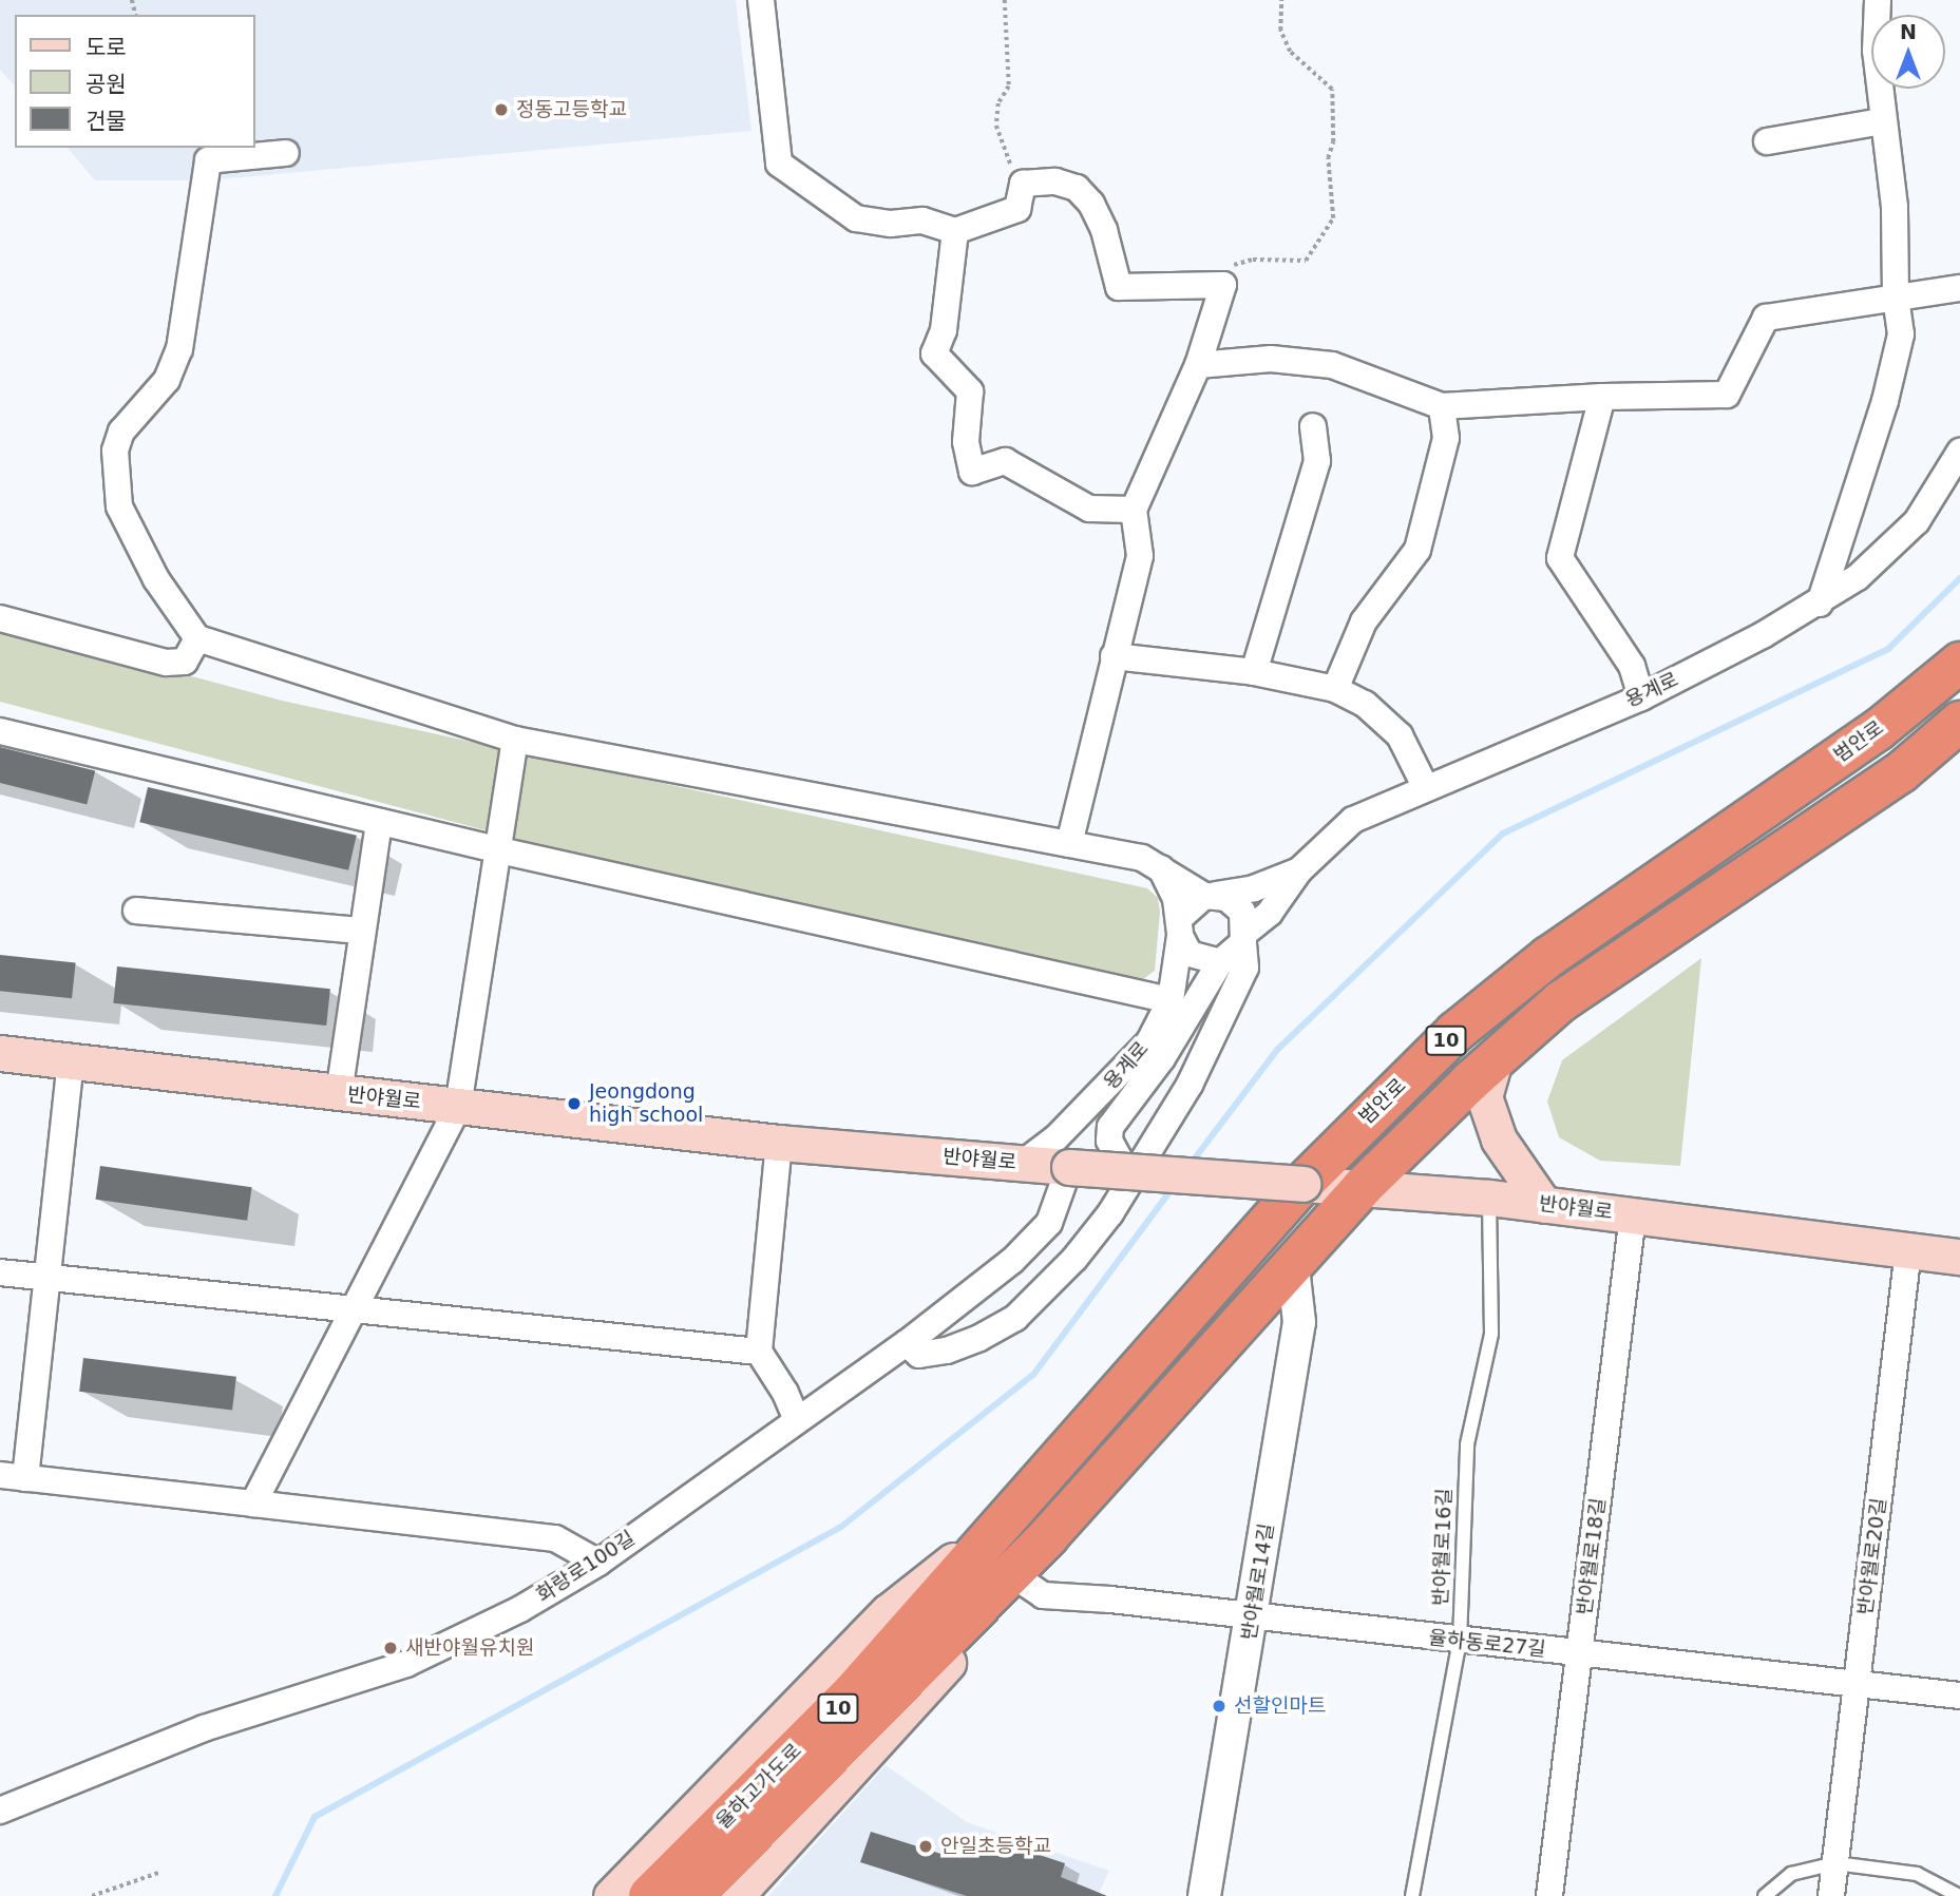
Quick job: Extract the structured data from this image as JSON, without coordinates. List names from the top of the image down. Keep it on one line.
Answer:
{"streets":{"highway":["범안로","10","율하고가도로"],"main road":["반야월로"],"street":["용계로","반야월로18길","반야월로20길","화랑로100길","반야월로14길","율하동로27길"],"lane":["반야월로16길"]},"crossings":[["용계로","반야월로"],["범안로","반야월로"],["범안로","율하고가도로"],["10","반야월로"],["10","반야월로14길"],["10","율하고가도로"],["반야월로","반야월로16길"],["반야월로","반야월로18길"],["반야월로","반야월로20길"],["반야월로","화랑로100길"],["반야월로16길","율하동로27길"],["반야월로18길","율하동로27길"],["반야월로20길","율하동로27길"],["반야월로14길","율하동로27길"]],"places":["정동고등학교","Jeongdong high school","새반야월유치원","선할인마트","안일초등학교"],"legend":["도로","공원","건물"],"north":"top"}
